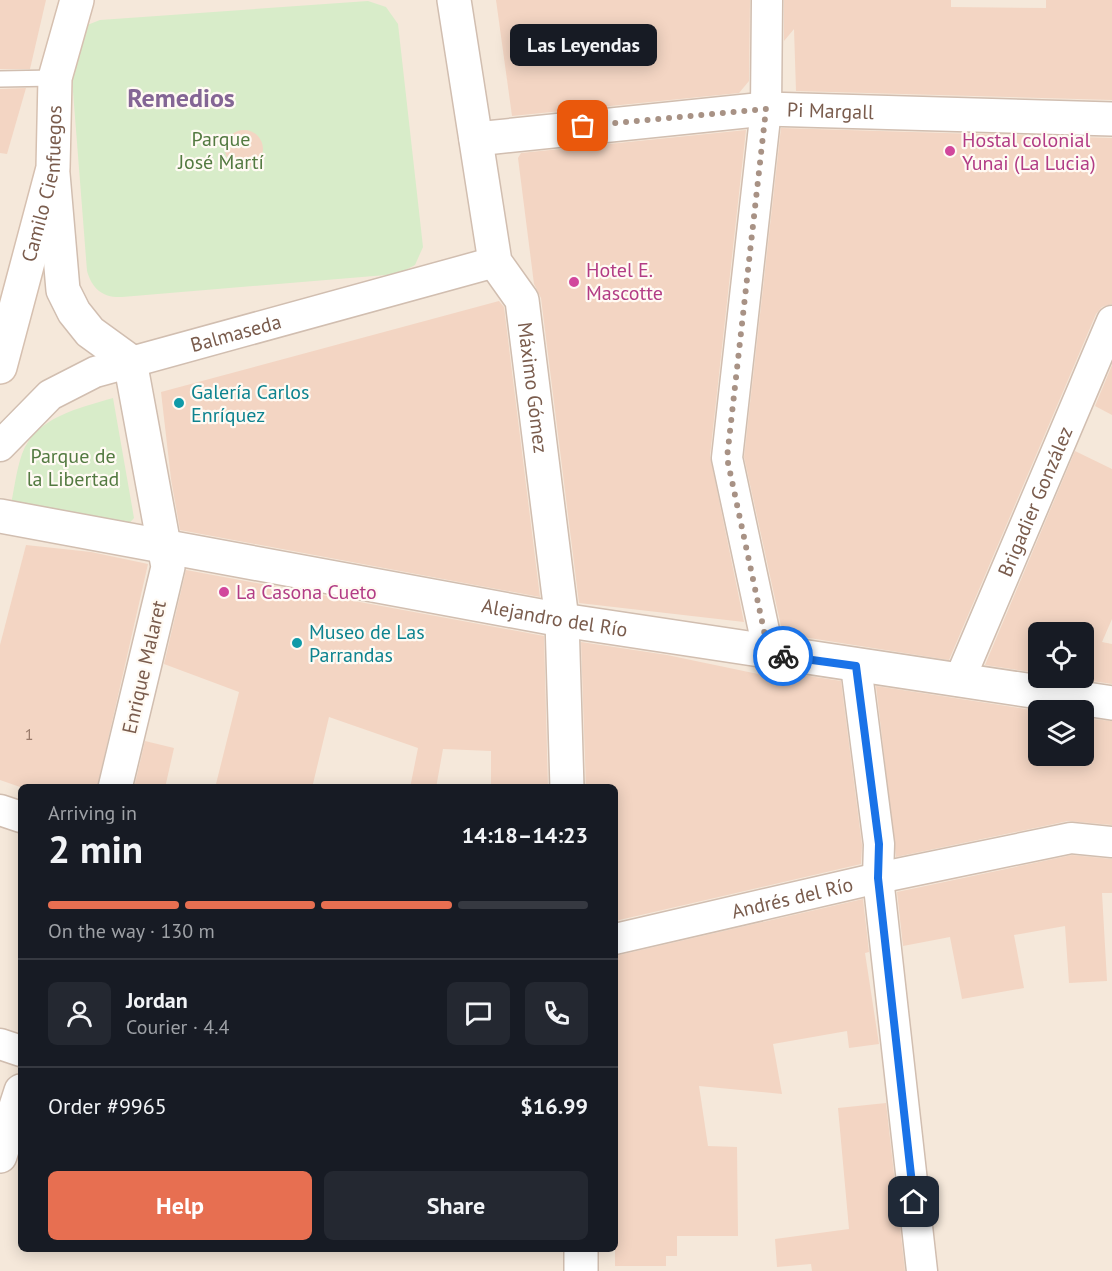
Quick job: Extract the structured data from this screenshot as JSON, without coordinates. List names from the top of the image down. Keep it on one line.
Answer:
{"streets":{"street":["Pi Margall","Camilo Cienfuegos","Balmaseda","Máximo Gómez","Brigadier González","Alejandro del Río","Enrique Malaret","Andrés del Río"]},"crossings":[["Pi Margall","Máximo Gómez"],["Balmaseda","Máximo Gómez"],["Balmaseda","Enrique Malaret"],["Máximo Gómez","Alejandro del Río"],["Brigadier González","Alejandro del Río"],["Alejandro del Río","Enrique Malaret"]],"districts":["Remedios"],"parks":["Parque José Martí","Parque de la Libertad"],"places":["Las Leyendas","Hostal colonial Yunai (La Lucia)","Hotel E. Mascotte","Galería Carlos Enríquez","La Casona Cueto","Museo de Las Parrandas"],"house_numbers":["1"],"page":{"bubble":"Las Leyendas","heading":["2 min","Arriving in","14:18–14:23"],"panel":["Jordan","Courier · 4.4","Order #9965","$16.99"],"bar":"On the way · 130 m","buttons":["Help","Share"]}}
